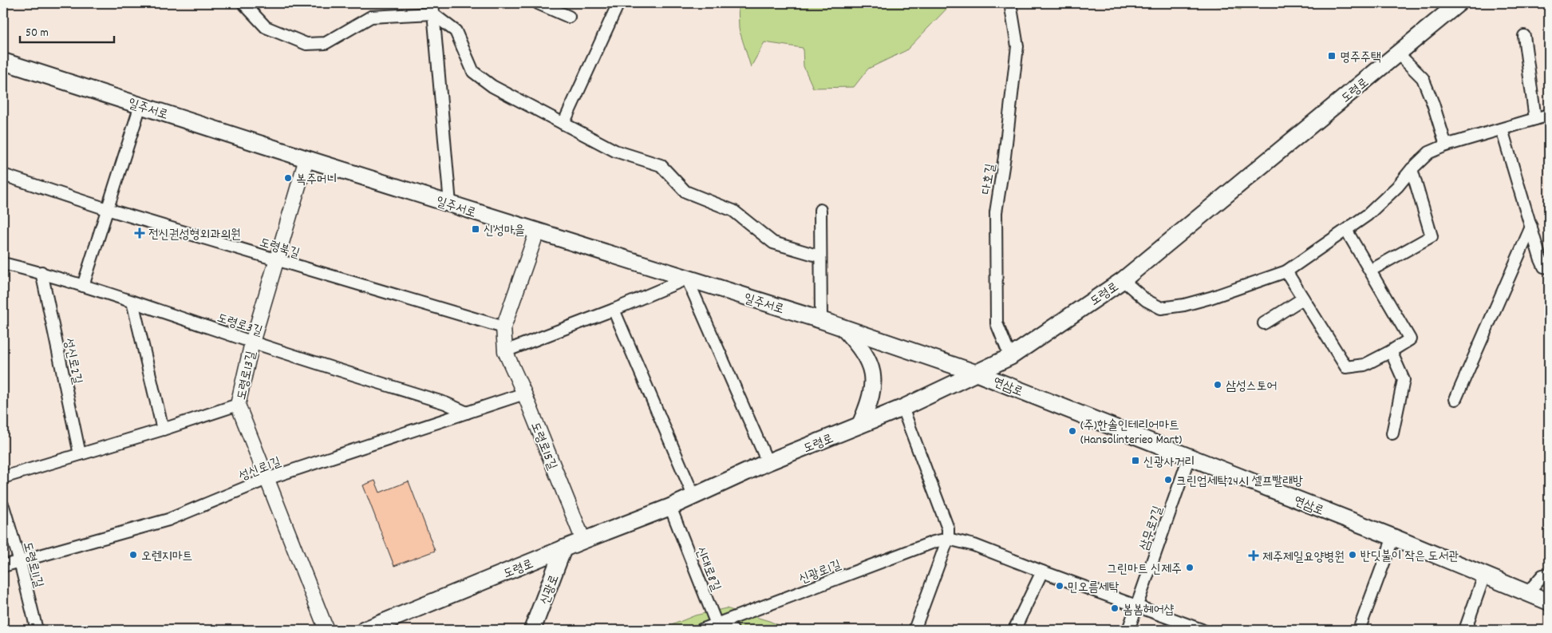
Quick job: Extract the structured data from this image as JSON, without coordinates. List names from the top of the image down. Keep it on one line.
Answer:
{"streets":{"main road":["도령로","일주서로","연삼로","신광로"],"street":["다호길","도령북길","도령로3길","성신로2길","도령로13길","도령로15길","성신로1길","삼무로7길","도령로11길","신대로8길","신광로1길"]},"crossings":[["도령로","일주서로"],["도령로","다호길"],["도령로","연삼로"],["도령로","도령로15길"],["도령로","신대로8길"],["도령로","신광로"],["일주서로","도령로13길"],["일주서로","연삼로"],["일주서로","도령로15길"],["도령북길","도령로13길"],["도령북길","도령로15길"],["도령로3길","성신로2길"],["도령로3길","도령로13길"],["도령로3길","성신로1길"],["도령로13길","성신로1길"],["연삼로","삼무로7길"],["도령로15길","성신로1길"],["성신로1길","도령로11길"],["삼무로7길","신광로1길"],["신대로8길","신광로1길"]],"places":{"transit":["명주주택","신성마을","신광사거리"],"other":["복주머니","삼성스토어","(주)한솔인테리어마트 (Hansolinterieo Mart)","크린업세탁24시 셀프빨래방","오렌지마트","반딧불이 작은 도서관","그린마트 신제주","민오름세탁","봄봄헤어샵"],"health":["전신권성형외과의원","제주제일요양병원"]},"scale_bar":"50 m"}
